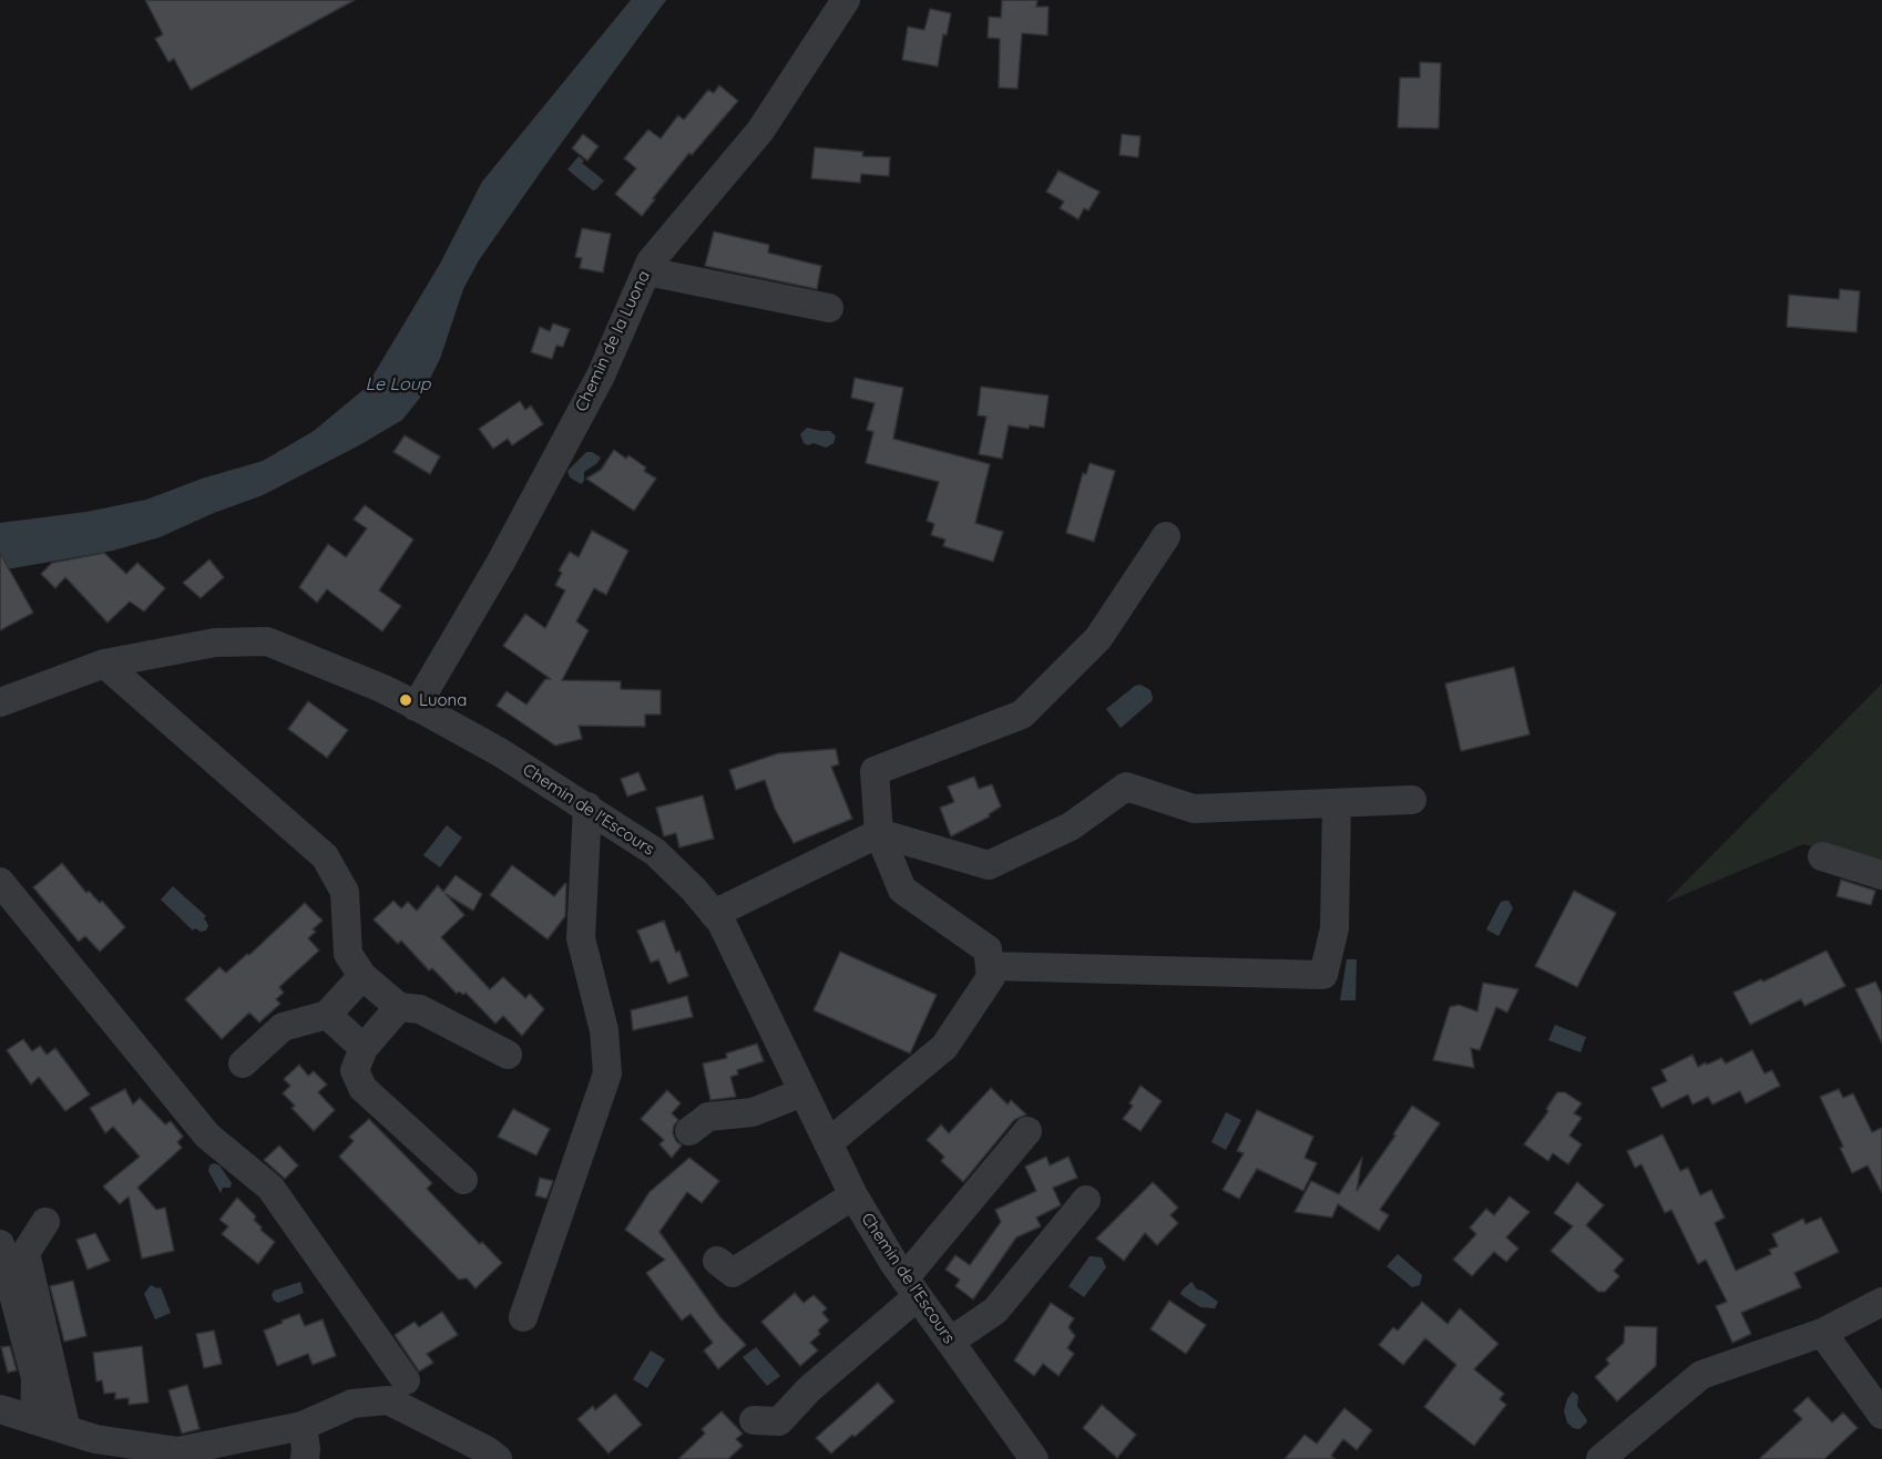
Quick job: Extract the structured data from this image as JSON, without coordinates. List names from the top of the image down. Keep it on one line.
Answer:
{"streets":{"street":["Chemin de la Luona","Chemin de l'Escours"]},"crossings":[["Chemin de la Luona","Chemin de l'Escours"]],"water":["Le Loup"],"places":["Luona"]}
